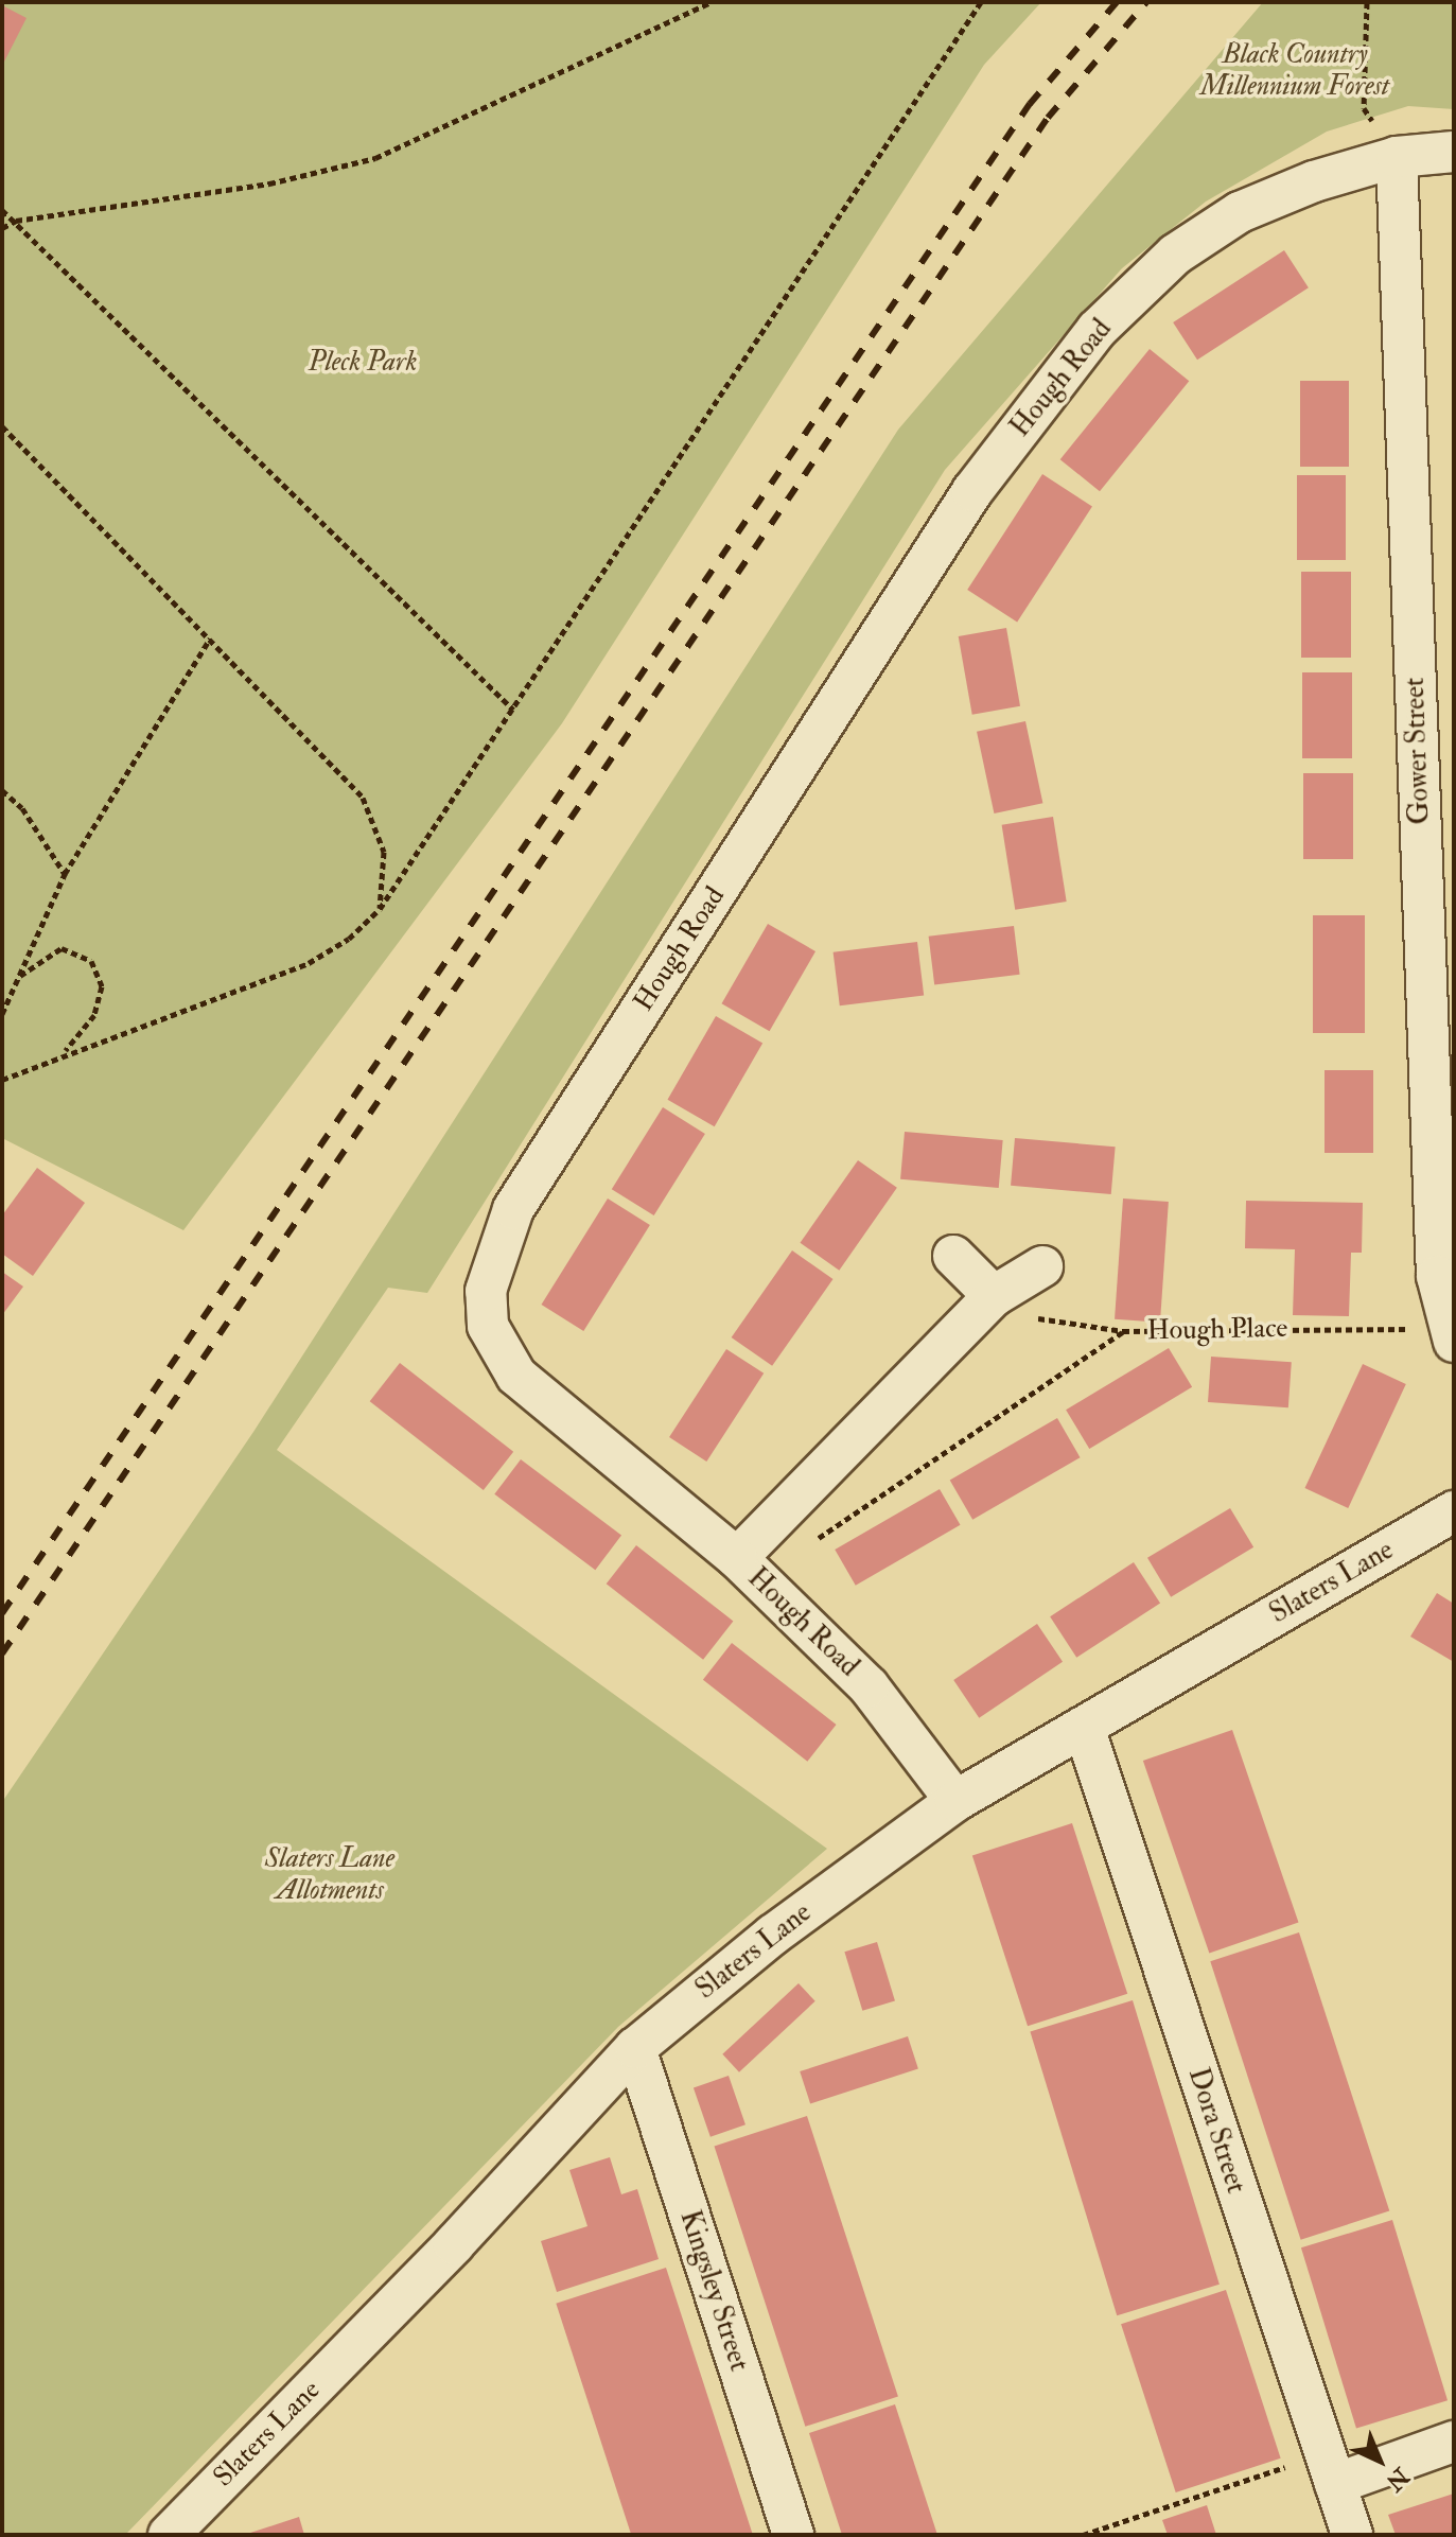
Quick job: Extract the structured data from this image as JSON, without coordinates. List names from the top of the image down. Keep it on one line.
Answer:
{"streets":{"street":["Hough Road","Gower Street","Slaters Lane","Dora Street","Kingsley Street"],"path":["Hough Place"]},"crossings":[["Hough Road","Gower Street"],["Hough Road","Slaters Lane"],["Gower Street","Hough Place"],["Slaters Lane","Dora Street"],["Slaters Lane","Kingsley Street"]],"parks":["Black Country Millennium Forest","Pleck Park","Slaters Lane Allotments"],"north":"bottom right"}
